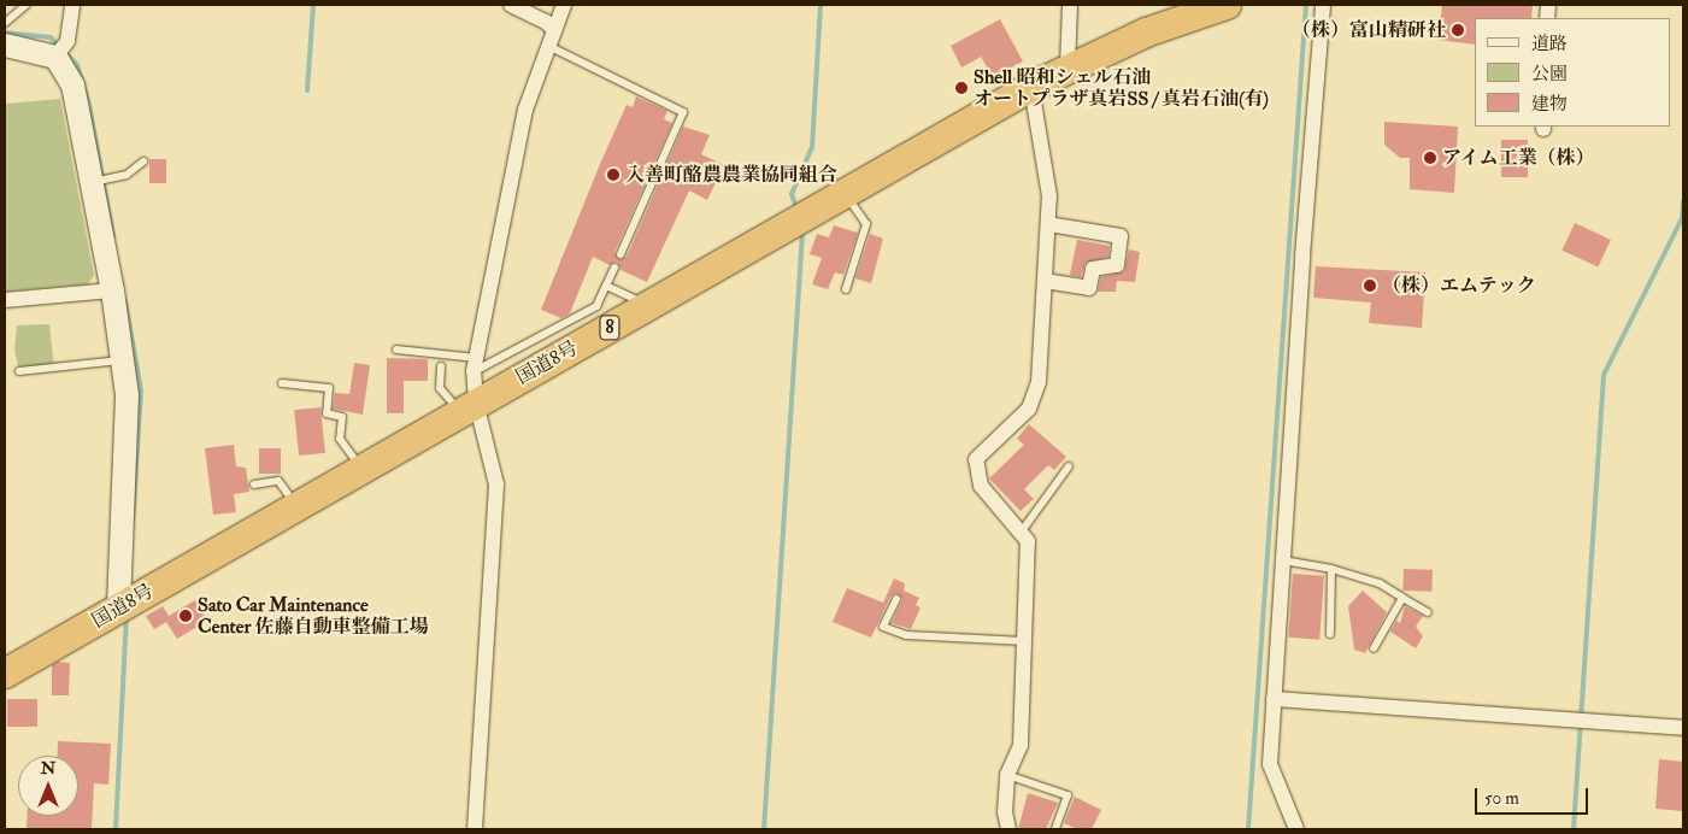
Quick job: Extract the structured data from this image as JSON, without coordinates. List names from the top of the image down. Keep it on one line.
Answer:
{"streets":{"highway":["8","国道8号"]},"places":["（株）富山精研社","Shell 昭和シェル石油 オートプラザ真岩SS / 真岩石油(有)","アイム工業（株）","入善町酪農農業協同組合","（株）エムテック","Sato Car Maintenance Center 佐藤自動車整備工場"],"legend":["道路","公園","建物"],"scale_bar":"50 m","north":"top"}
